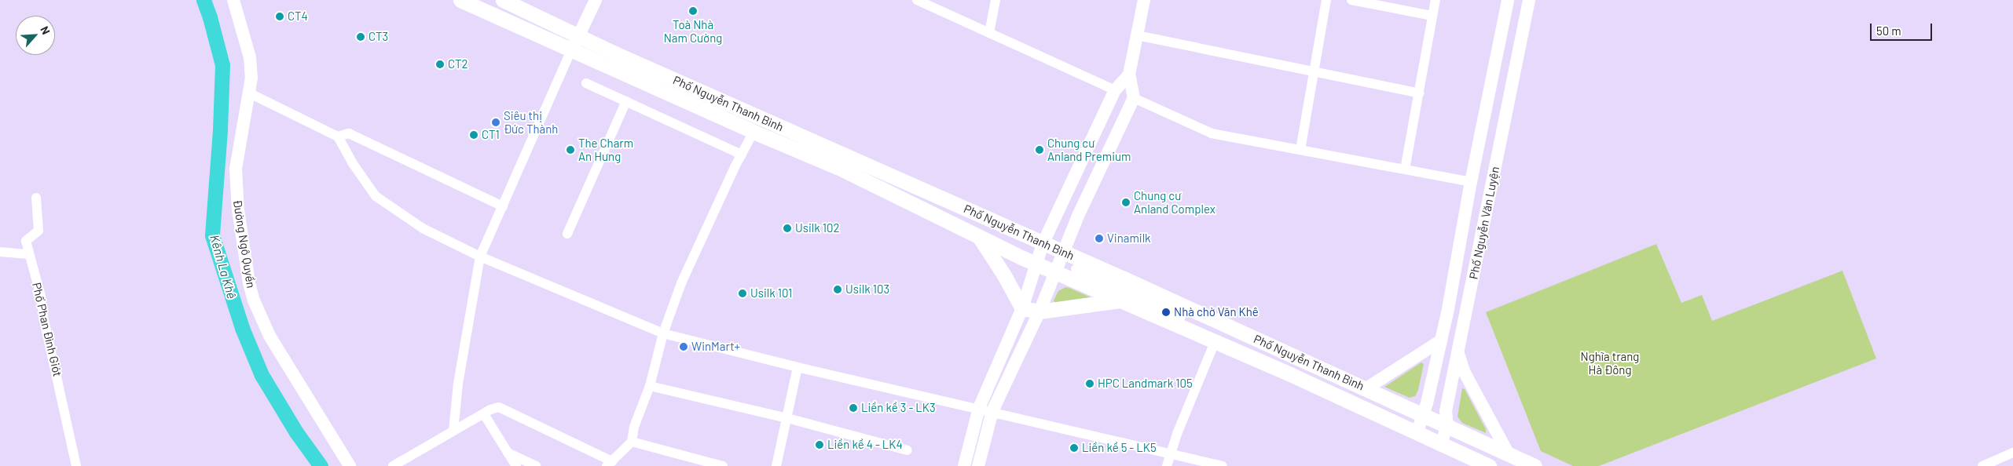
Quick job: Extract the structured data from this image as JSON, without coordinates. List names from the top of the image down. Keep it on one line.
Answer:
{"streets":{"main road":["Phố Nguyễn Thanh Bình"],"street":["Phố Nguyễn Văn Luyện","Đường Ngô Quyền","Phố Phan Đình Giót"]},"crossings":[["Phố Nguyễn Thanh Bình","Phố Nguyễn Văn Luyện"]],"water":["Kênh La Khê"],"parks":["Nghĩa trang Hà Đông"],"places":["Toà Nhà Nam Cường","CT4","CT3","CT2","Siêu thị Đức Thành","CT1","The Charm An Hưng","Chung cư Anland Premium","Chung cư Anland Complex","Usilk 102","Vinamilk","Usilk 103","Usilk 101","Nhà chờ Văn Khê","WinMart+","HPC Landmark 105","Liền kề 3 - LK3","Liền kề 4 - LK4","Liền kề 5 - LK5"],"scale_bar":"50 m","north":"top right"}
